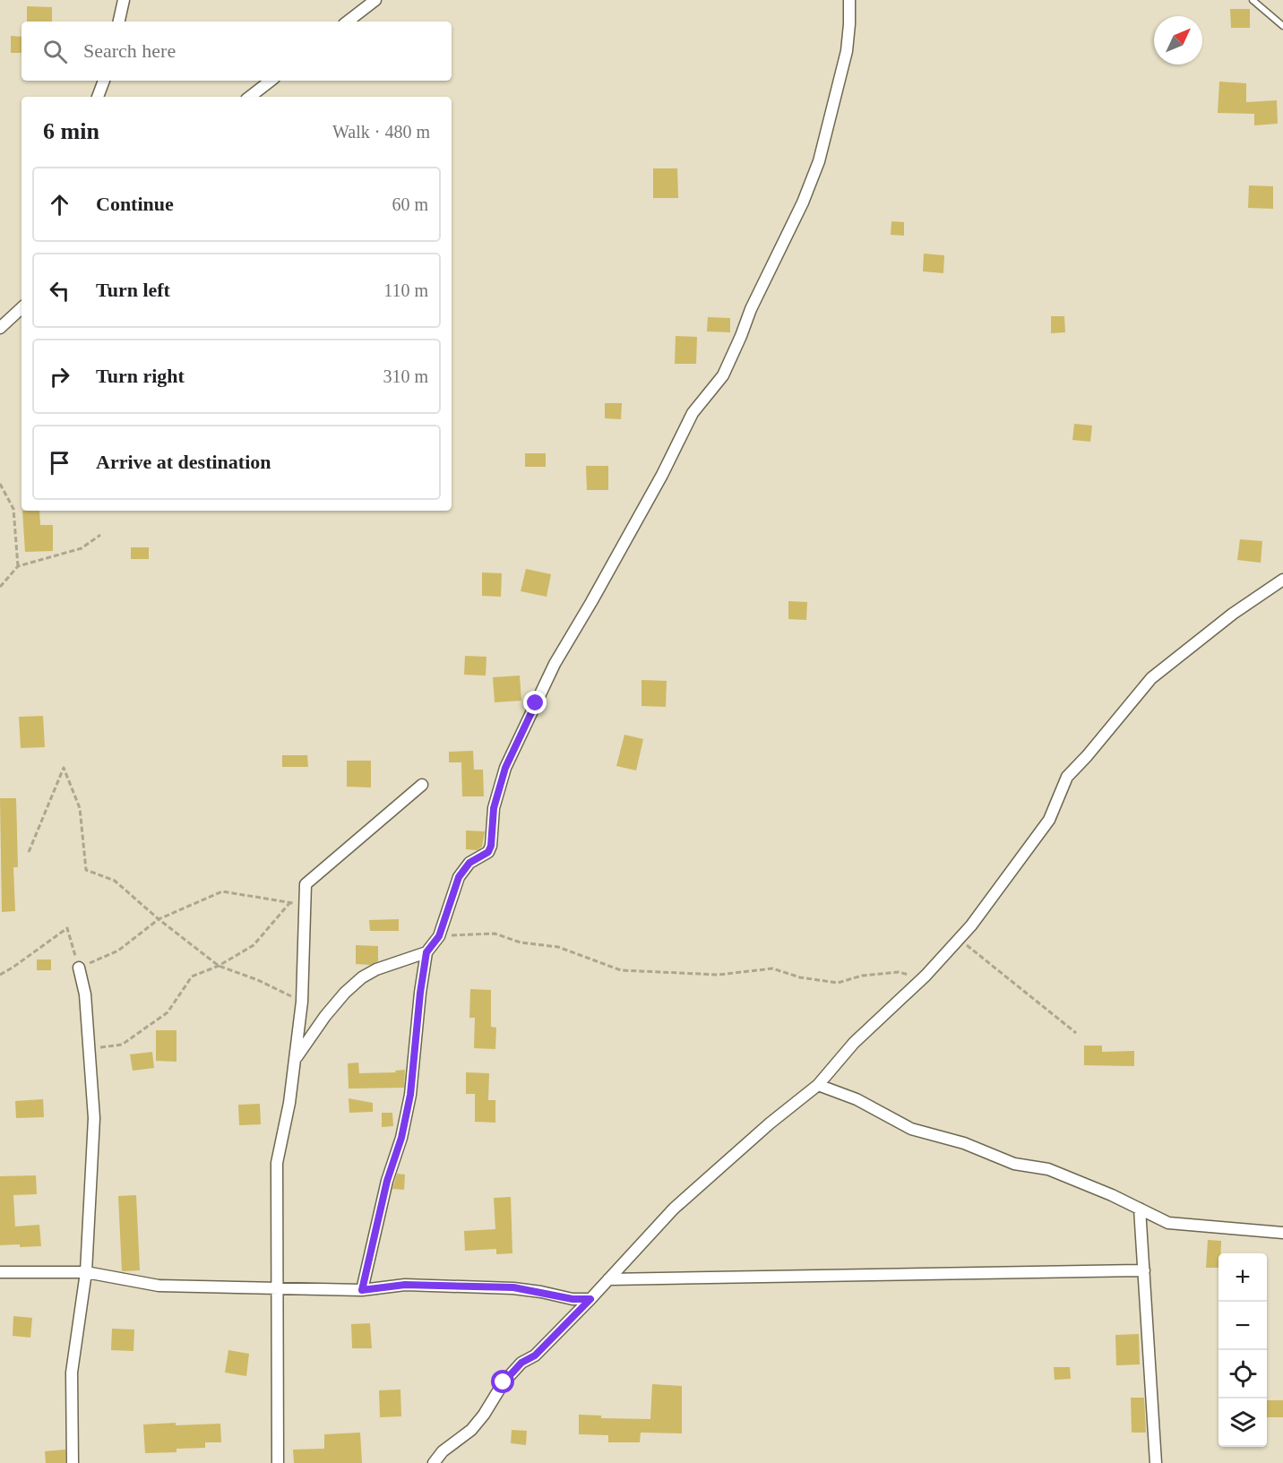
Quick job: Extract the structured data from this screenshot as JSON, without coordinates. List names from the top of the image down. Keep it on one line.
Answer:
{"north":"top right","page":{"search":"Search here","heading":["6 min","Walk · 480 m"],"list":[["Continue","60 m"],["Turn left","110 m"],["Turn right","310 m"],"Arrive at destination"],"map_buttons":["+","−"]}}
